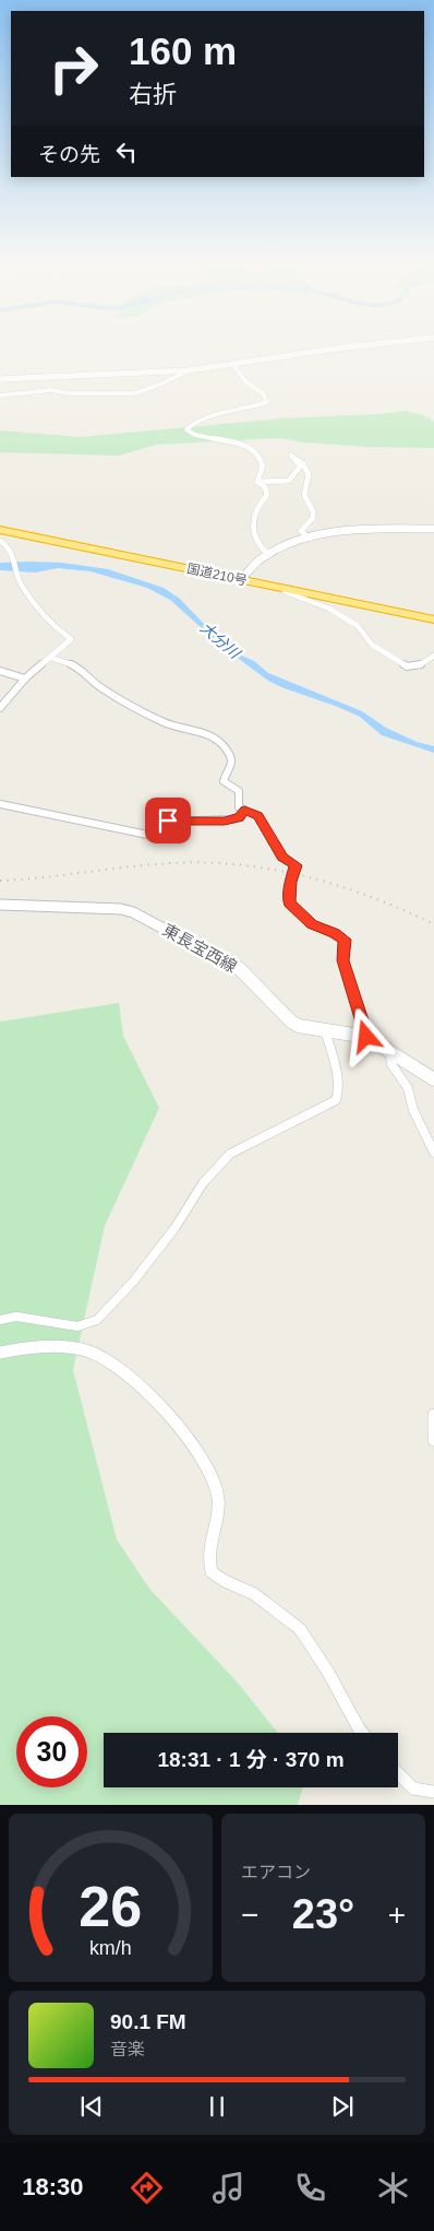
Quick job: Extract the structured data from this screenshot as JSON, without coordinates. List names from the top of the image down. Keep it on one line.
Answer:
{"streets":{"highway":["国道210号"],"main road":["東長宝西線"]},"water":["大分川"],"page":{"turn":["160 m","右折"],"then":"その先","limit":"30","trip":"18:31 · 1 分 · 370 m","tile":"エアコン","heat":["−","23°","+"],"song":["90.1 FM","音楽"],"tabs":"18:30","gauge":["26","km/h"]}}
